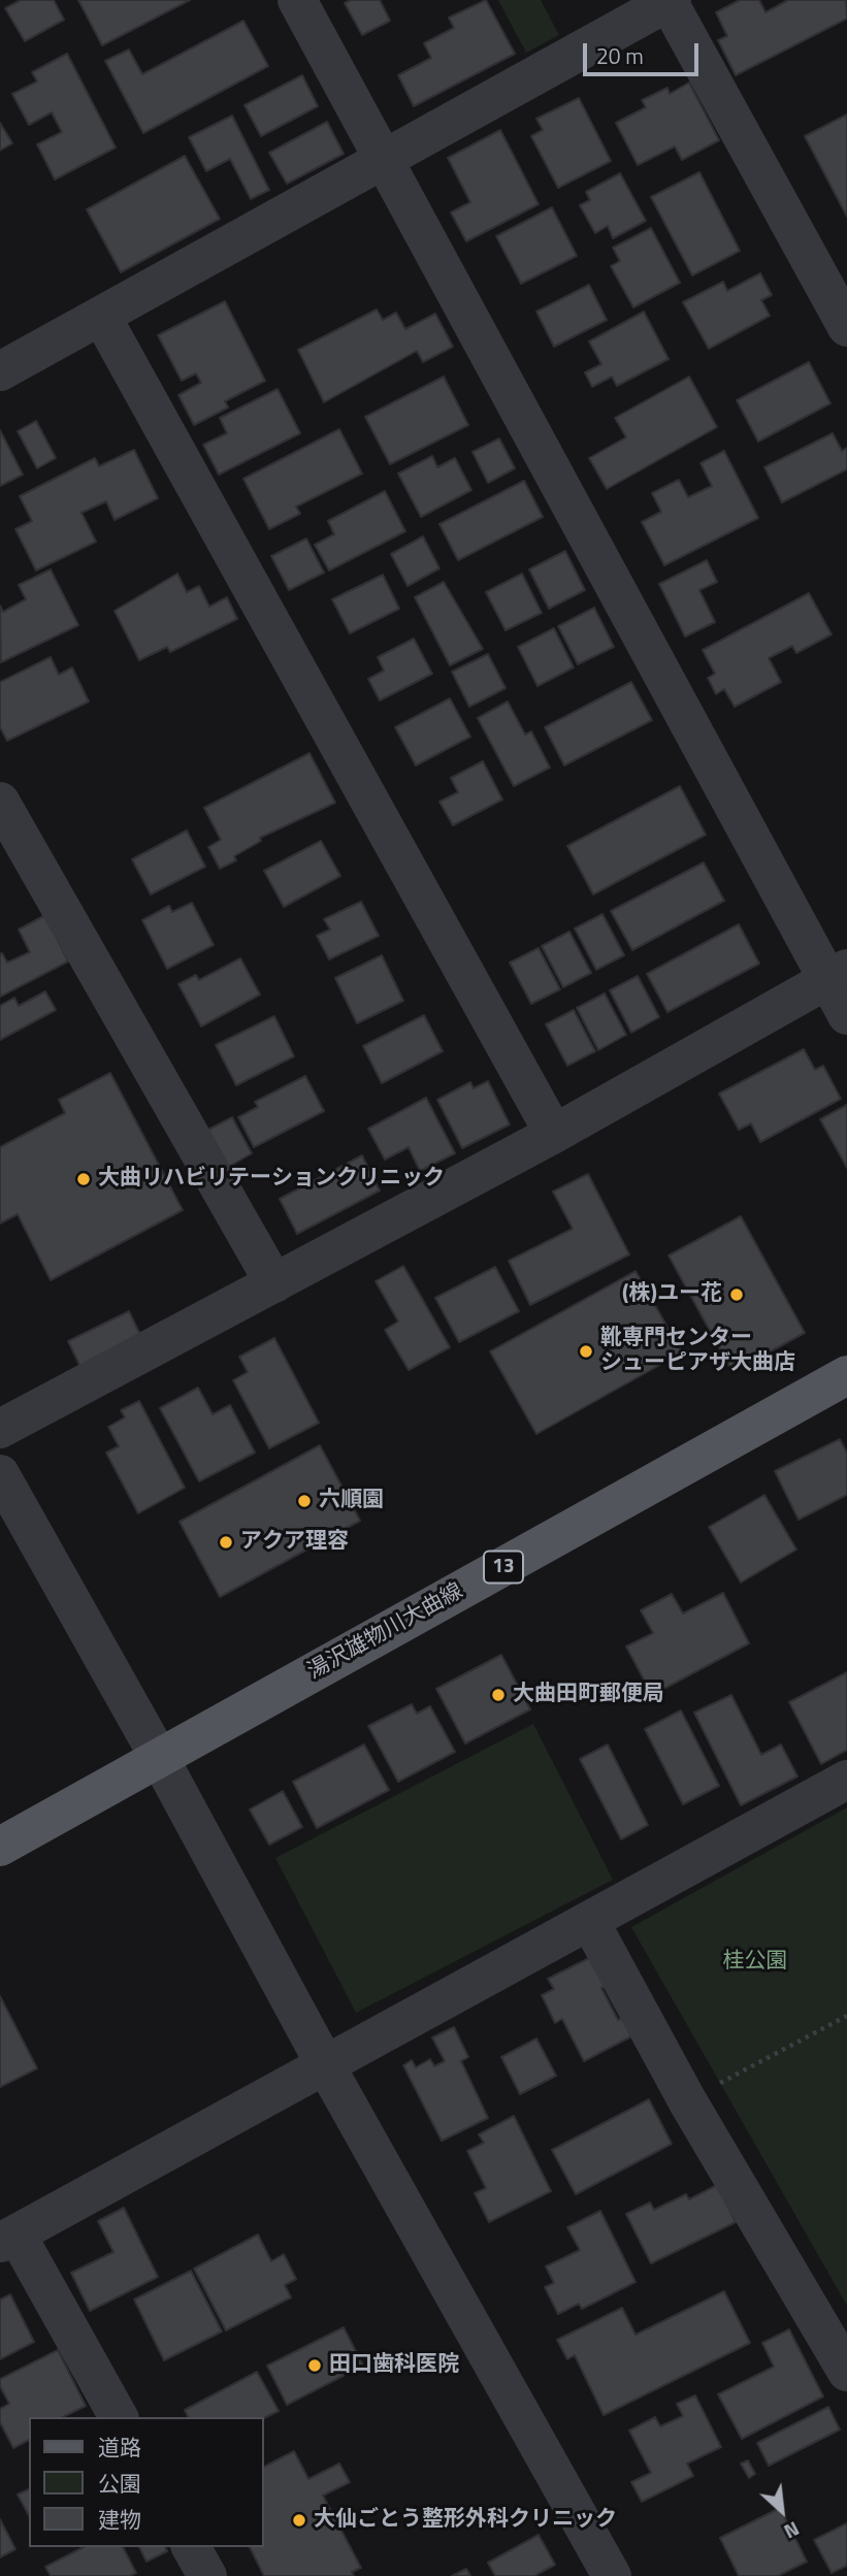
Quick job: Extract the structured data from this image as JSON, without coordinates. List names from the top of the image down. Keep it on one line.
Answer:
{"streets":{"main road":["13","湯沢雄物川大曲線"]},"parks":["桂公園"],"places":["大曲リハビリテーションクリニック","(株)ユー花","靴専門センター シューピアザ大曲店","六順園","アクア理容","大曲田町郵便局","田口歯科医院","大仙ごとう整形外科クリニック"],"legend":["道路","公園","建物"],"scale_bar":"20 m","north":"bottom right"}
